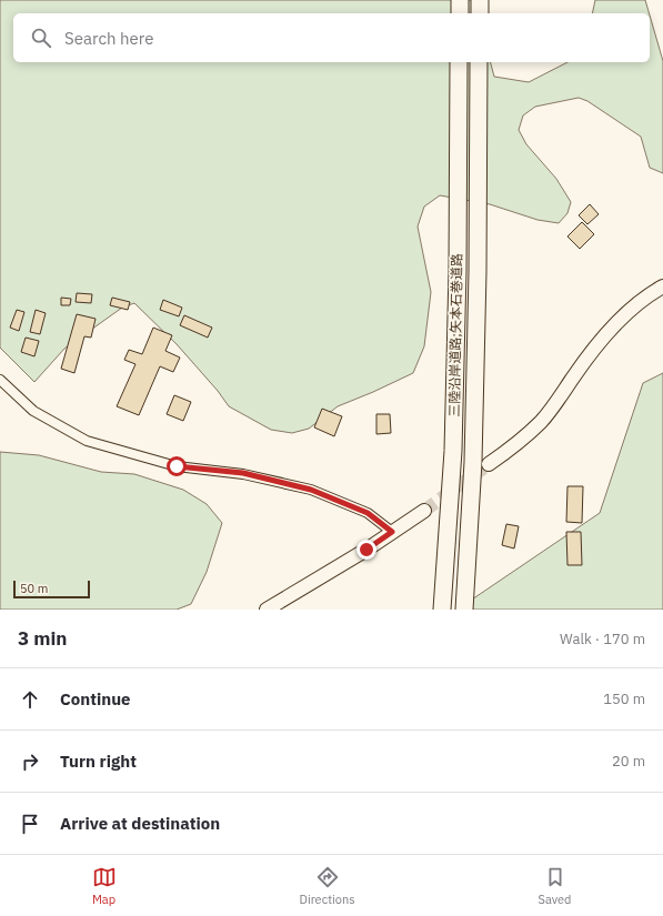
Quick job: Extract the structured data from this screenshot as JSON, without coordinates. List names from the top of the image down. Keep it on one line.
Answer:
{"streets":{"highway":["三陸沿岸道路;矢本石巻道路"]},"scale_bar":"50 m","page":{"search":"Search here","scale":"50 m","heading":["3 min","Walk · 170 m"],"list":[["Continue","150 m"],["Turn right","20 m"],"Arrive at destination"],"nav":["Map","Directions","Saved"]}}
